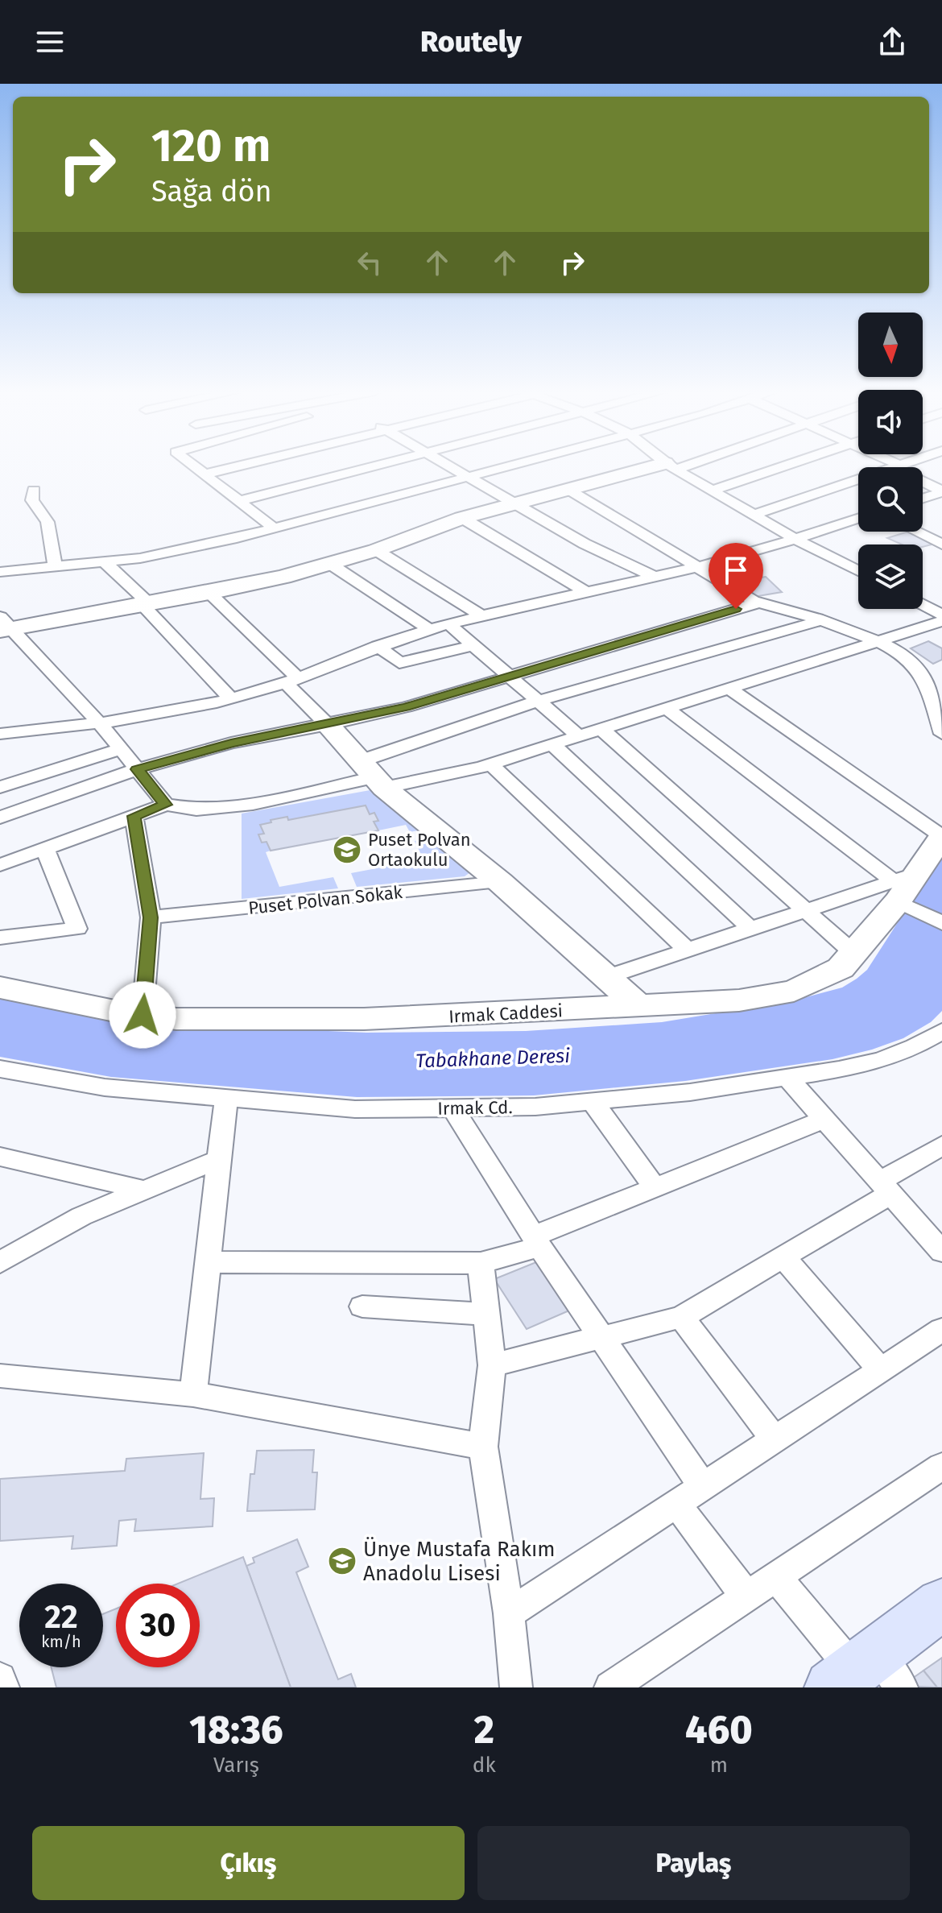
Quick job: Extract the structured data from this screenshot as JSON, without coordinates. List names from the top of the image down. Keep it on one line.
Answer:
{"streets":{"street":["Puset Polvan Sokak","Irmak Caddesi","Irmak Cd."]},"water":["Tabakhane Deresi"],"places":{"school or university":["Puset Polvan Ortaokulu","Ünye Mustafa Rakım Anadolu Lisesi"]},"north":"bottom","page":{"header":"Routely","turn":["120 m","Sağa dön"],"speed":"22 km/h","limit":"30","eta":["18:36","Varış","2","dk","460","m"],"buttons":["Çıkış","Paylaş"]}}
